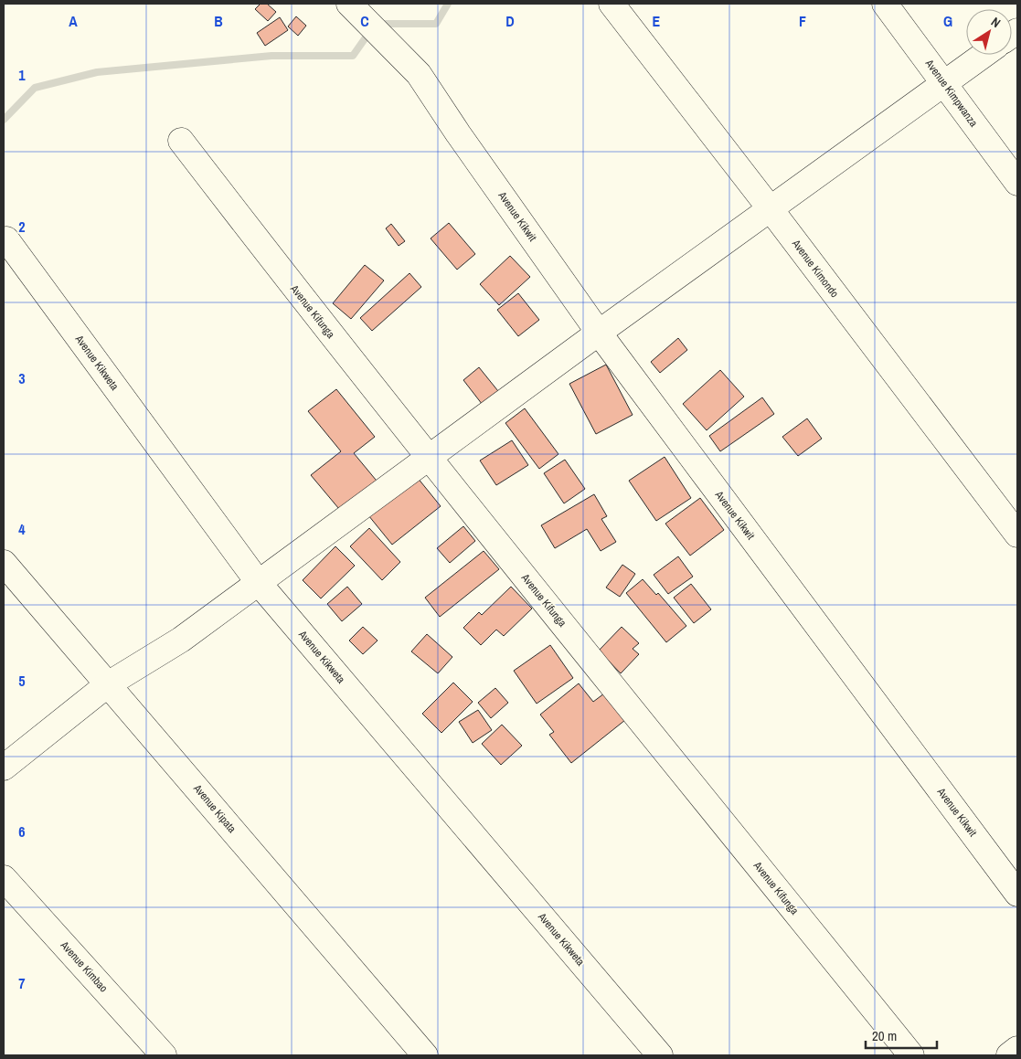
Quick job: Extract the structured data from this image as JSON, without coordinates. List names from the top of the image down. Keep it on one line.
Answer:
{"streets":{"street":["Avenue Kimpwanza","Avenue Kikwit","Avenue Kimondo","Avenue Kifunga","Avenue Kikweta","Avenue Kipata","Avenue Kimbao"]},"scale_bar":"20 m","north":"top right","grid":{"columns":["A","B","C","D","E","F","G"],"rows":["1","2","3","4","5","6","7"]}}
